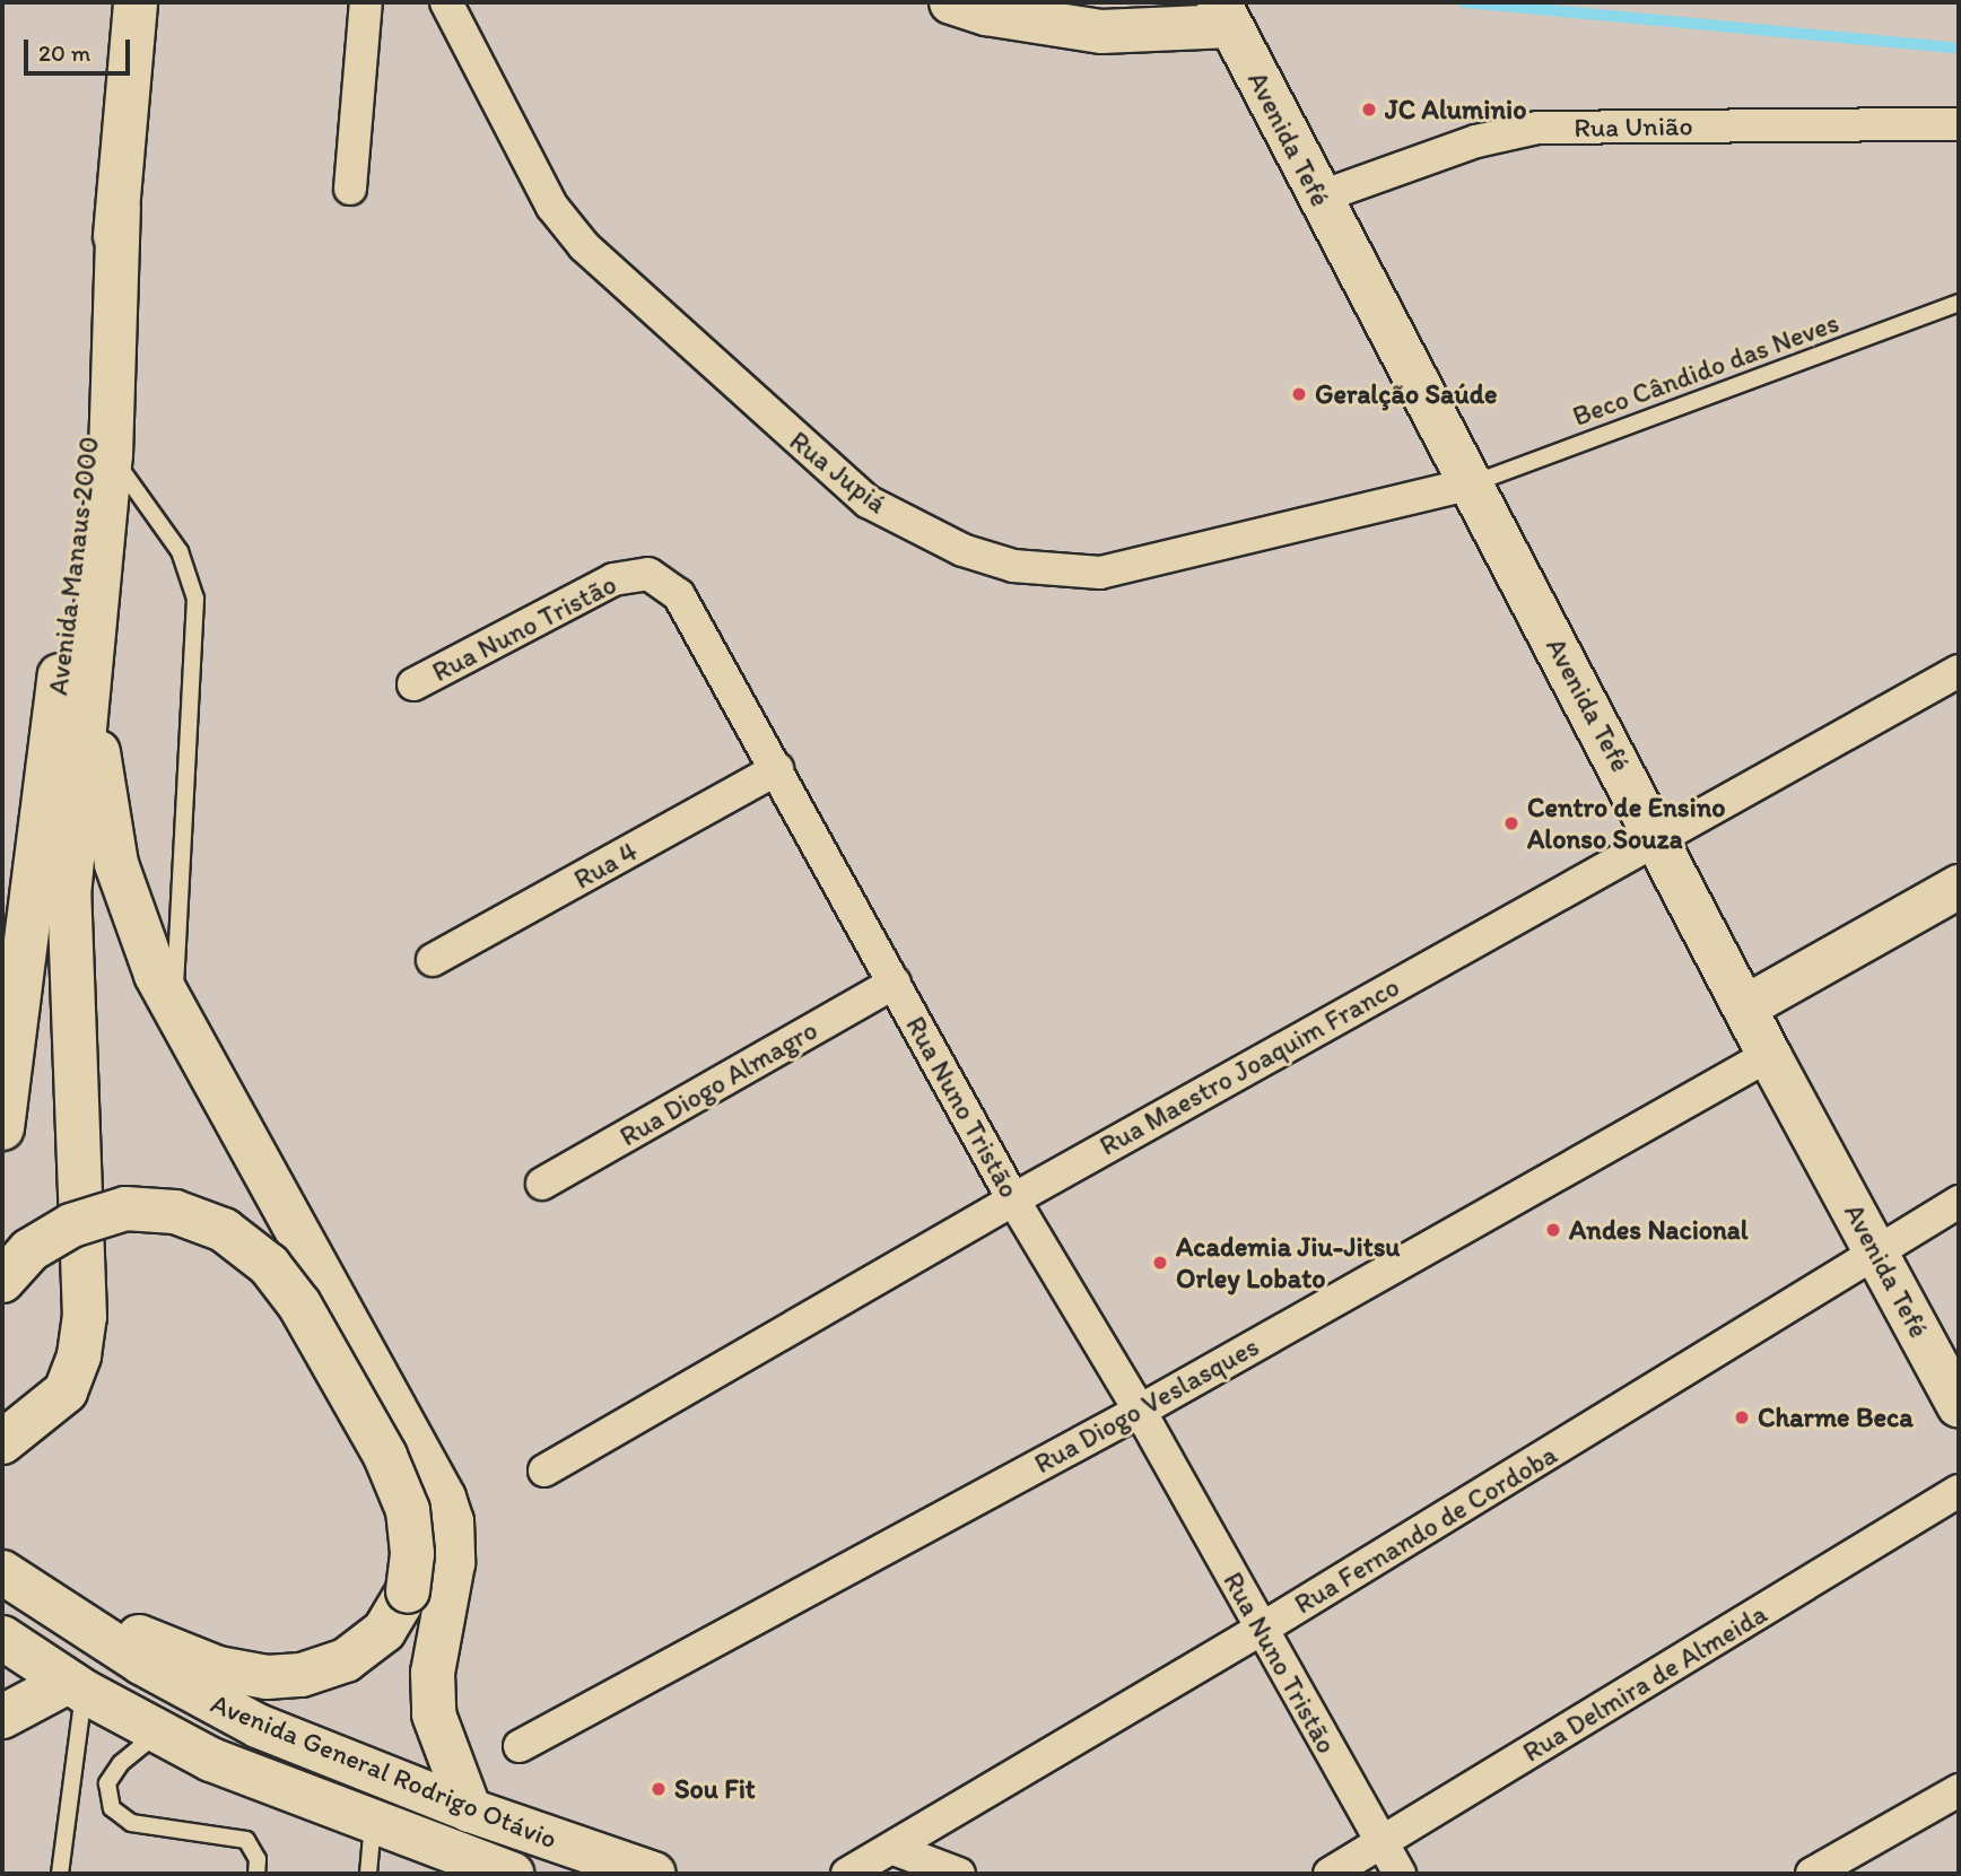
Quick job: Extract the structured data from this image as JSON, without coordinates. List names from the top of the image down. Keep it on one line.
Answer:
{"streets":{"main road":["Avenida Tefé","Avenida Manaus 2000","Avenida General Rodrigo Otávio"],"street":["Rua União","Rua Jupiá","Rua Nuno Tristão","Rua 4","Rua Maestro Joaquim Franco","Rua Diogo Almagro","Rua Diogo Veslasques","Rua Fernando de Cordoba","Rua Delmira de Almeida"],"lane":["Beco Cândido das Neves"]},"crossings":[["Rua União","Avenida Tefé"],["Avenida Tefé","Beco Cândido das Neves"],["Avenida Tefé","Rua Jupiá"],["Avenida Tefé","Rua Maestro Joaquim Franco"],["Avenida Tefé","Rua Diogo Veslasques"],["Avenida Tefé","Rua Fernando de Cordoba"],["Beco Cândido das Neves","Rua Jupiá"],["Rua Nuno Tristão","Rua 4"],["Rua Nuno Tristão","Rua Maestro Joaquim Franco"],["Rua Nuno Tristão","Rua Diogo Almagro"],["Rua Nuno Tristão","Rua Diogo Veslasques"],["Rua Nuno Tristão","Rua Fernando de Cordoba"],["Rua Nuno Tristão","Rua Delmira de Almeida"]],"places":["JC Aluminio","Geralção Saúde","Centro de Ensino Alonso Souza","Andes Nacional","Academia Jiu-Jitsu Orley Lobato","Charme Beca","Sou Fit"],"scale_bar":"20 m"}
